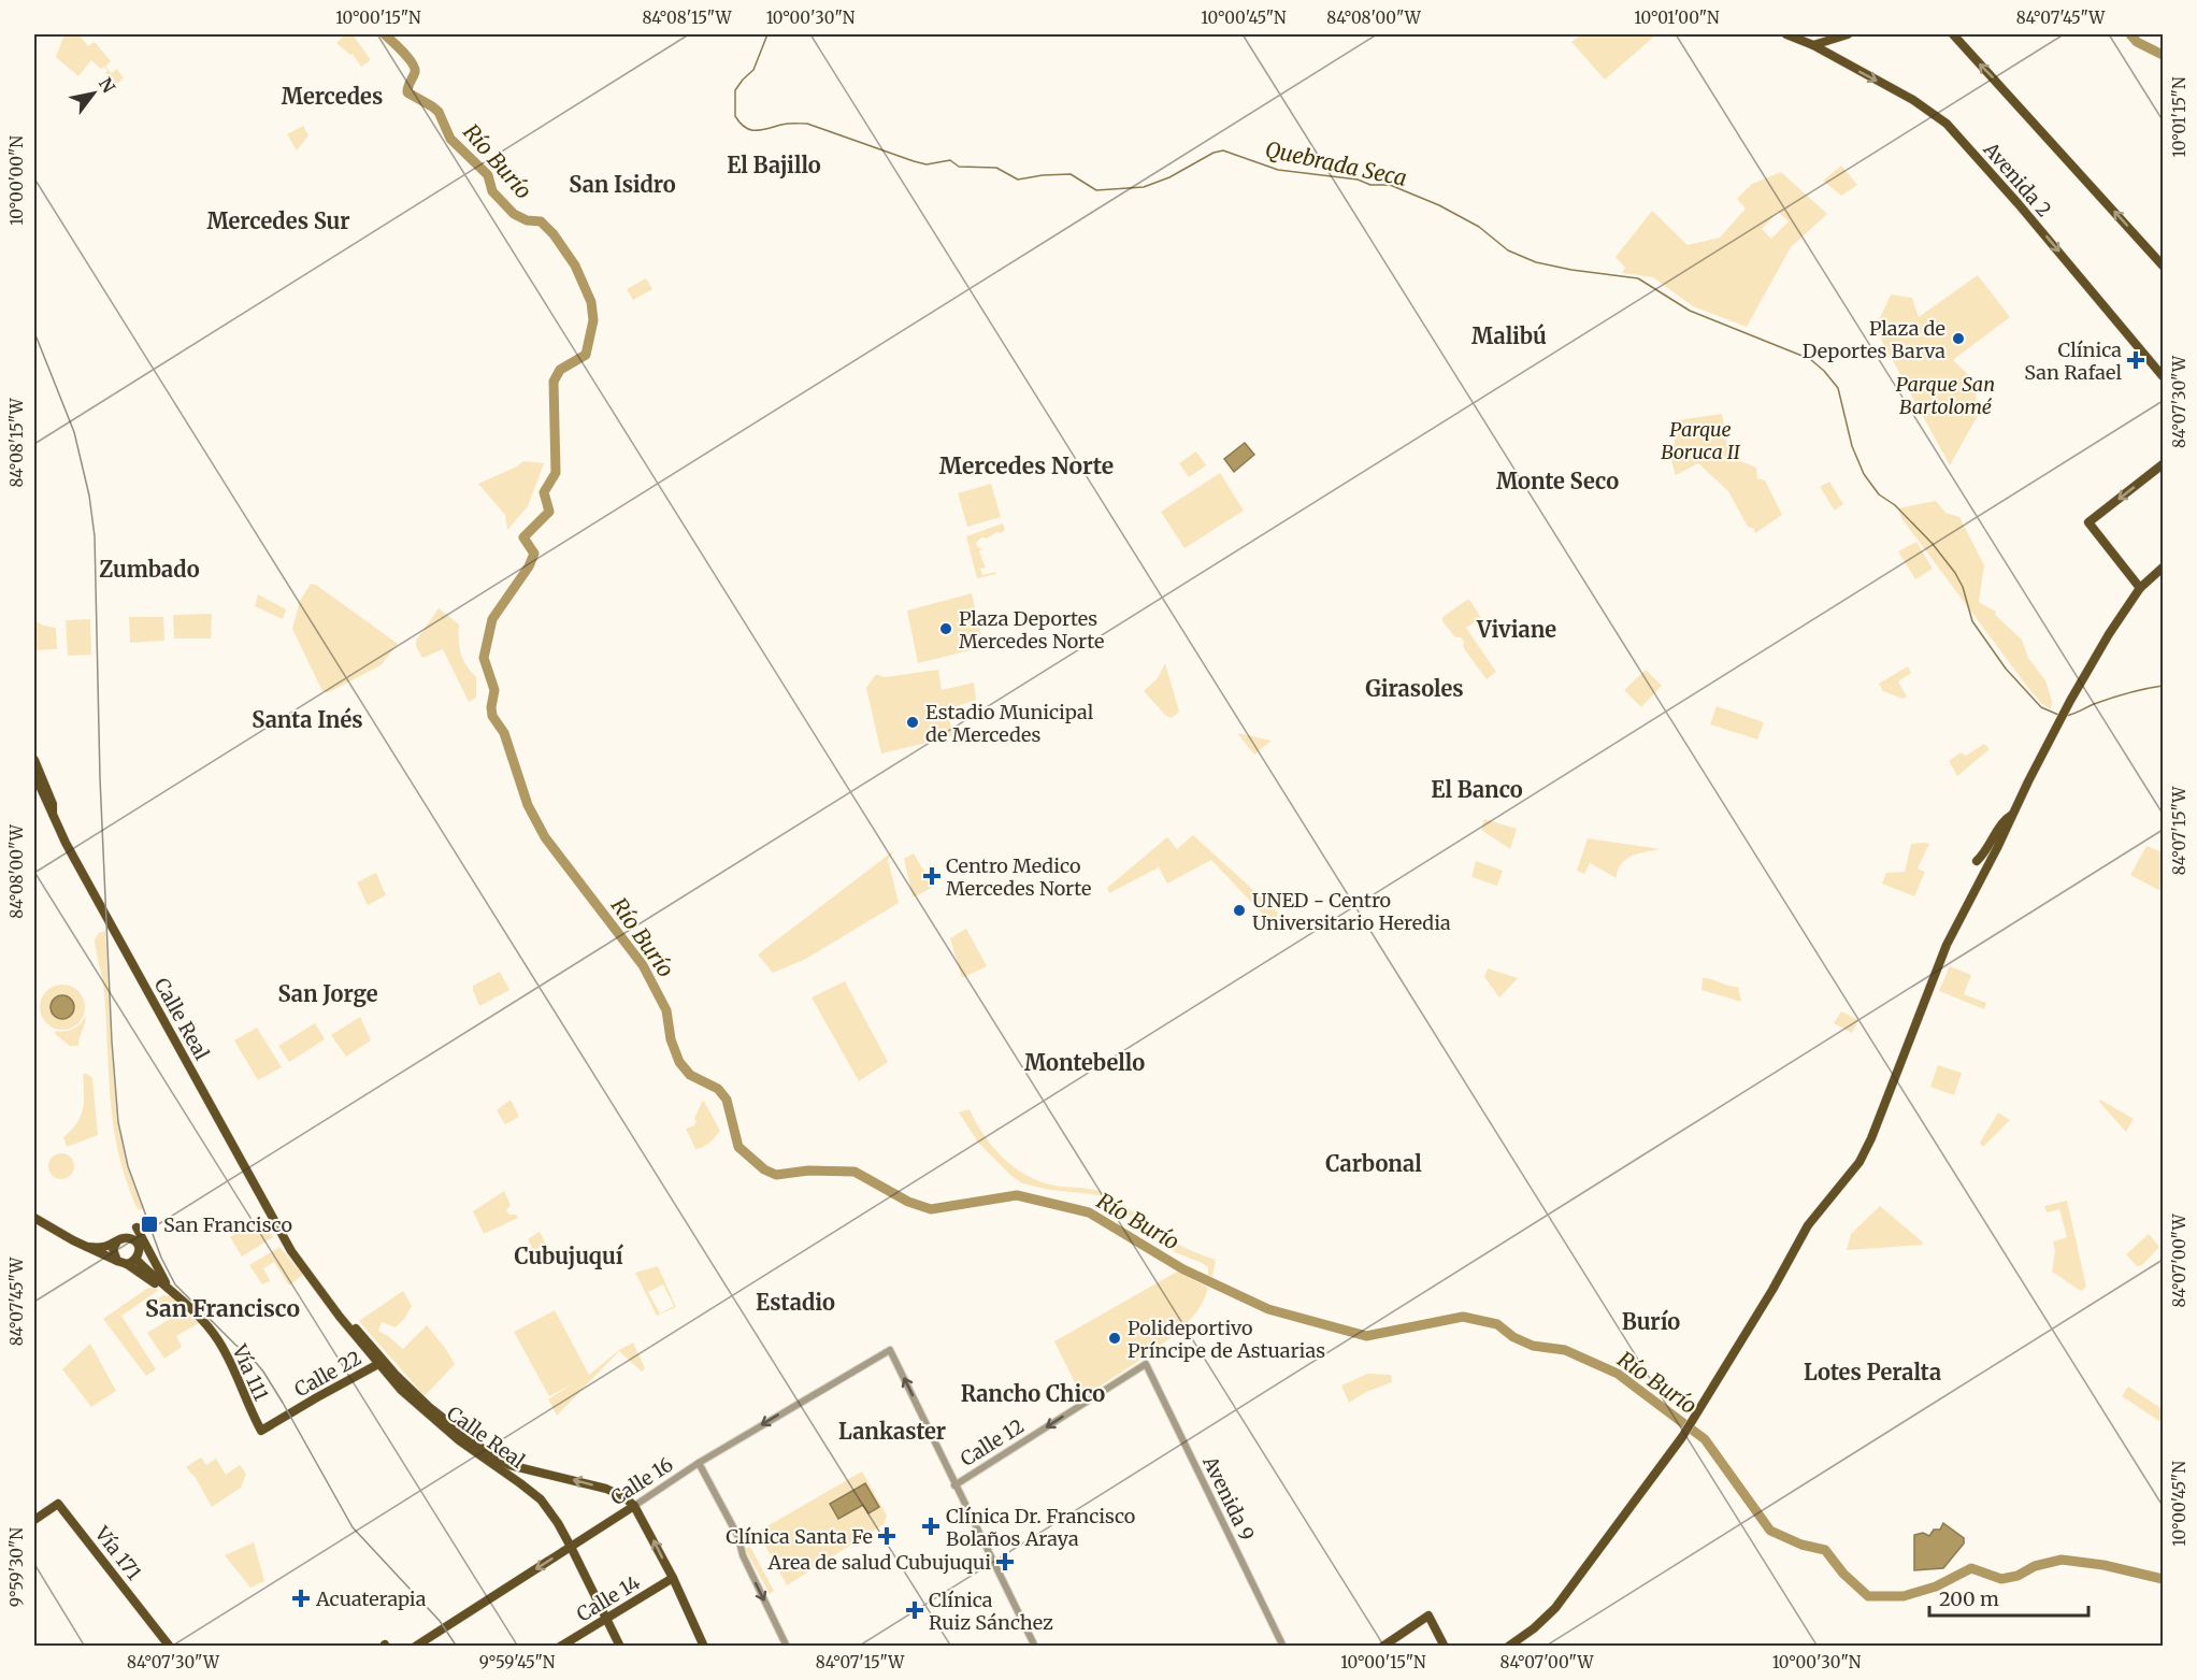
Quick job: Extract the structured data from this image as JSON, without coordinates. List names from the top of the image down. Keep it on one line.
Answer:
{"streets":{"main road":["Avenida 2","Calle Real","Vía 111","Calle 22","Calle 16","Vía 171","Calle 14"],"street":["Calle 12","Avenida 9"]},"crossings":[["Calle Real","Calle 22"],["Calle Real","Calle 16"],["Calle Real","Calle 14"],["Vía 111","Calle 22"],["Calle 12","Calle 16"],["Calle 12","Avenida 9"]],"one_way":["Calle 12"],"districts":["Mercedes","El Bajillo","San Isidro","Mercedes Sur","Malibú","Mercedes Norte","Monte Seco","Zumbado","Viviane","Girasoles","Santa Inés","El Banco","San Jorge","Montebello","Carbonal","Cubujuquí","Estadio","San Francisco","Burío","Lotes Peralta","Rancho Chico","Lankaster"],"water":["Río Burío","Quebrada Seca"],"parks":["Parque San Bartolomé","Parque Boruca II"],"places":{"other":["Plaza de Deportes Barva","Plaza Deportes Mercedes Norte","Estadio Municipal de Mercedes","UNED - Centro Universitario Heredia","Polideportivo Príncipe de Astuarias"],"health":["Clínica San Rafael","Centro Medico Mercedes Norte","Clínica Dr. Francisco Bolaños Araya","Clínica Santa Fe","Area de salud Cubujuqui","Acuaterapia","Clínica Ruiz Sánchez"],"transit":["San Francisco"]},"scale_bar":"200 m","north":"top right","coordinates":["10°00'15\"N","84°08'15\"W","10°00'30\"N","10°00'45\"N","84°08'00\"W","10°01'00\"N","84°07'45\"W","10°01'15\"N","10°00'00\"N","84°07'30\"W","84°07'15\"W","84°07'00\"W","9°59'30\"N","9°59'45\"N"]}
